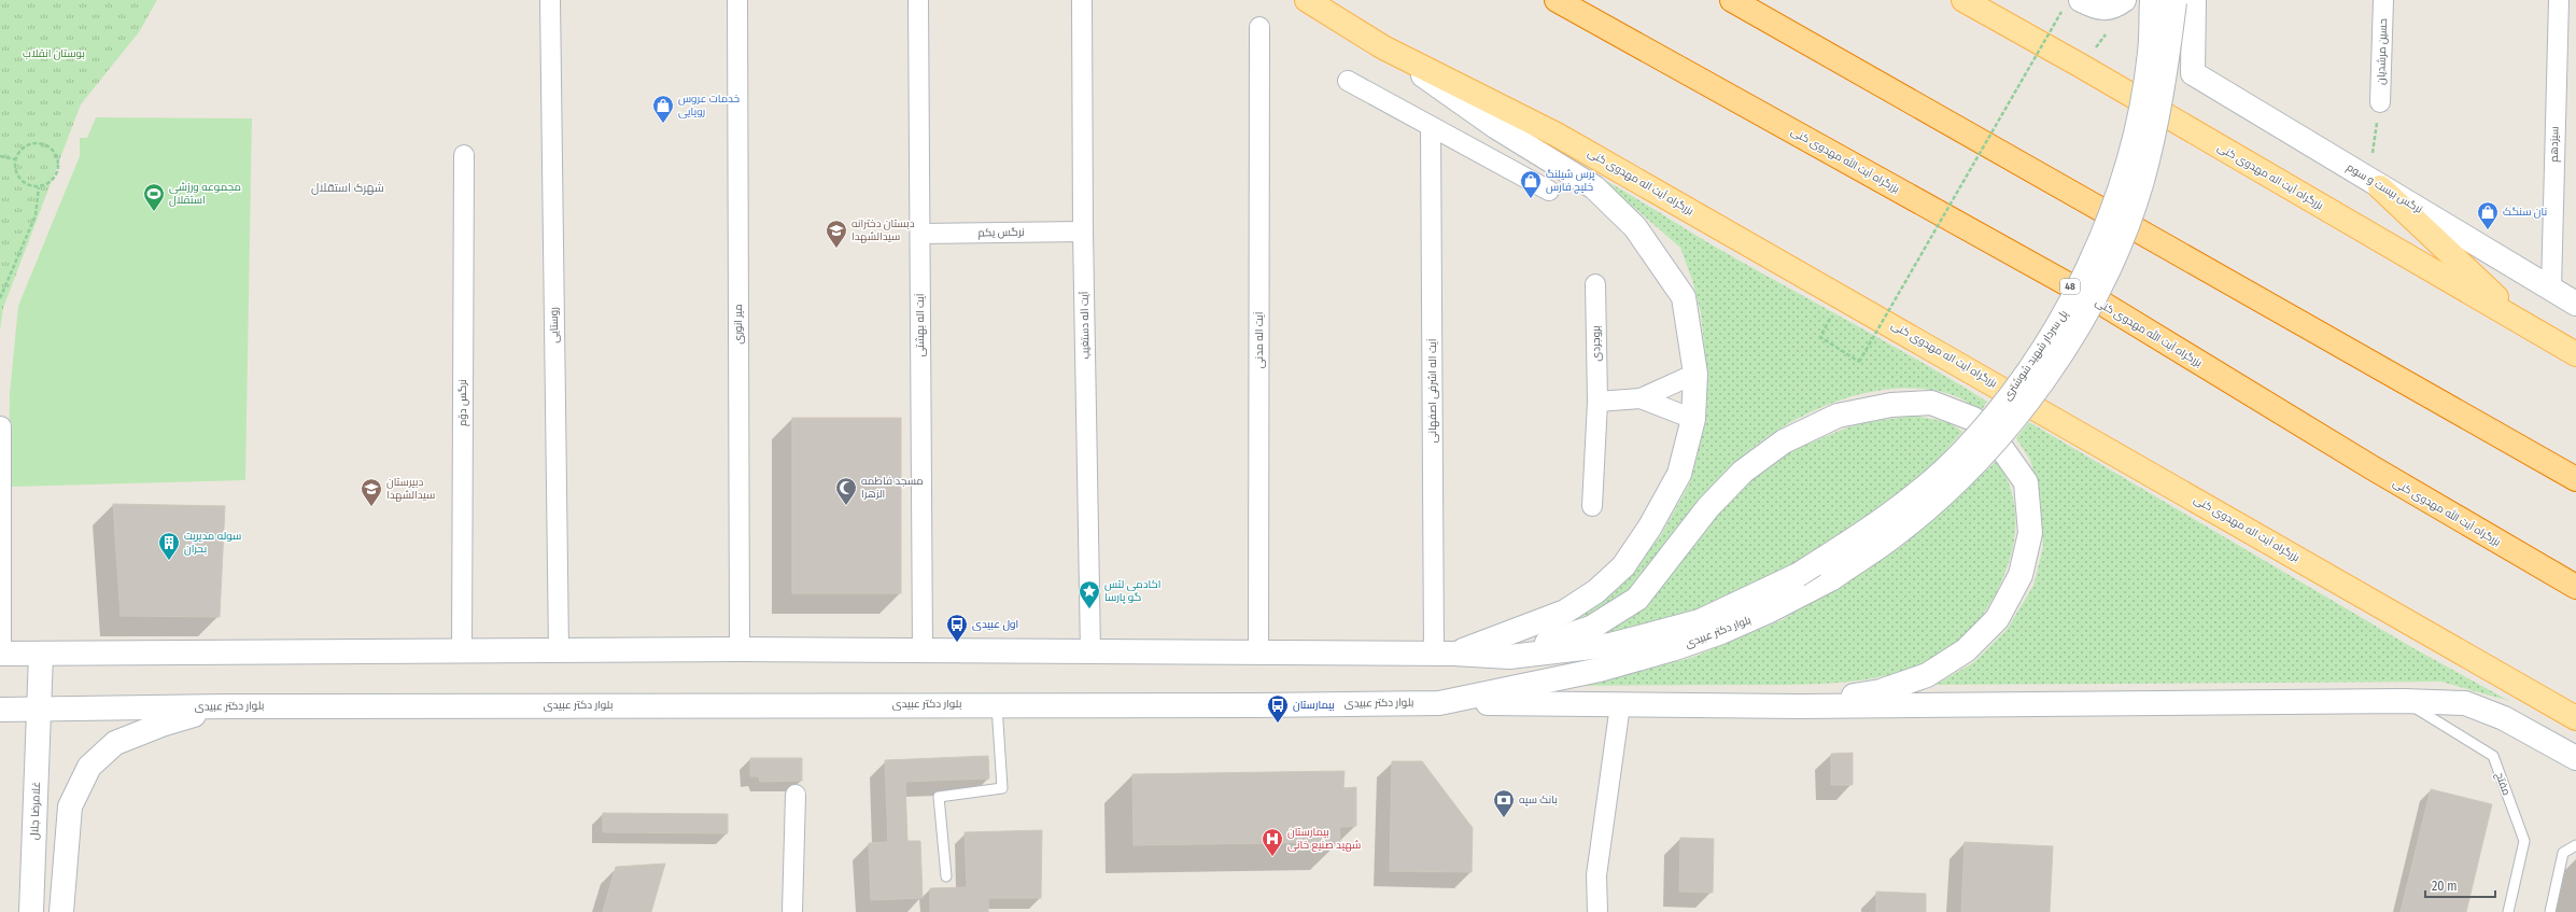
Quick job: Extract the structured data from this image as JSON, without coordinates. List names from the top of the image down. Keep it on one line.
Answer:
{"streets":{"highway":["بزرگراه آیت الله مهدوی کنی","48"],"main road":["بزرگراه آیت اله مهدوی کنی","نرگس بیست و سوم","پل سردار شهید شوشتری","بلوار دکتر عبیدی","غلامرضا جلال"],"street":["حسین مرشدیان","سیزدهم","نرگس یکم","میر انوری","روستایی","آیت اله بهشتی","آیت اله دستغیب","آیت اله مدنی","بروجردی","آیت اله اشرفی اصفهانی","نرگس دوّم"],"lane":["مفتح"]},"crossings":[["سیزدهم","نرگس بیست و سوم"],["نرگس بیست و سوم","پل سردار شهید شوشتری"],["نرگس یکم","آیت اله بهشتی"],["نرگس یکم","آیت اله دستغیب"],["میر انوری","بلوار دکتر عبیدی"],["روستایی","بلوار دکتر عبیدی"],["آیت اله بهشتی","بلوار دکتر عبیدی"],["آیت اله دستغیب","بلوار دکتر عبیدی"],["آیت اله مدنی","بلوار دکتر عبیدی"],["پل سردار شهید شوشتری","بلوار دکتر عبیدی"],["آیت اله اشرفی اصفهانی","بلوار دکتر عبیدی"],["نرگس دوّم","بلوار دکتر عبیدی"],["بلوار دکتر عبیدی","غلامرضا جلال"]],"districts":["شهرک استقلال"],"parks":["بوستان انقلاب"],"places":{"shop":["خدمات عروس رویایی","پرس شیلنگ خلیج فارس","نان سنگک"],"sports":["مجموعه ورزشی استقلال"],"school or university":["دبستان دخترانه سیدالشهدا","دبیرستان سیدالشهدا"],"mosque":["مسجد فاطمه الزهرا"],"building":["سوله مدیریت بحران"],"place":["اکادمی لتس گو پارسا"],"bus stop":["اول عبیدی","بیمارستان"],"bank":["بانک سپه"],"hospital":["بیمارستان شهید صنیع خانی"]},"scale_bar":"20 m"}
